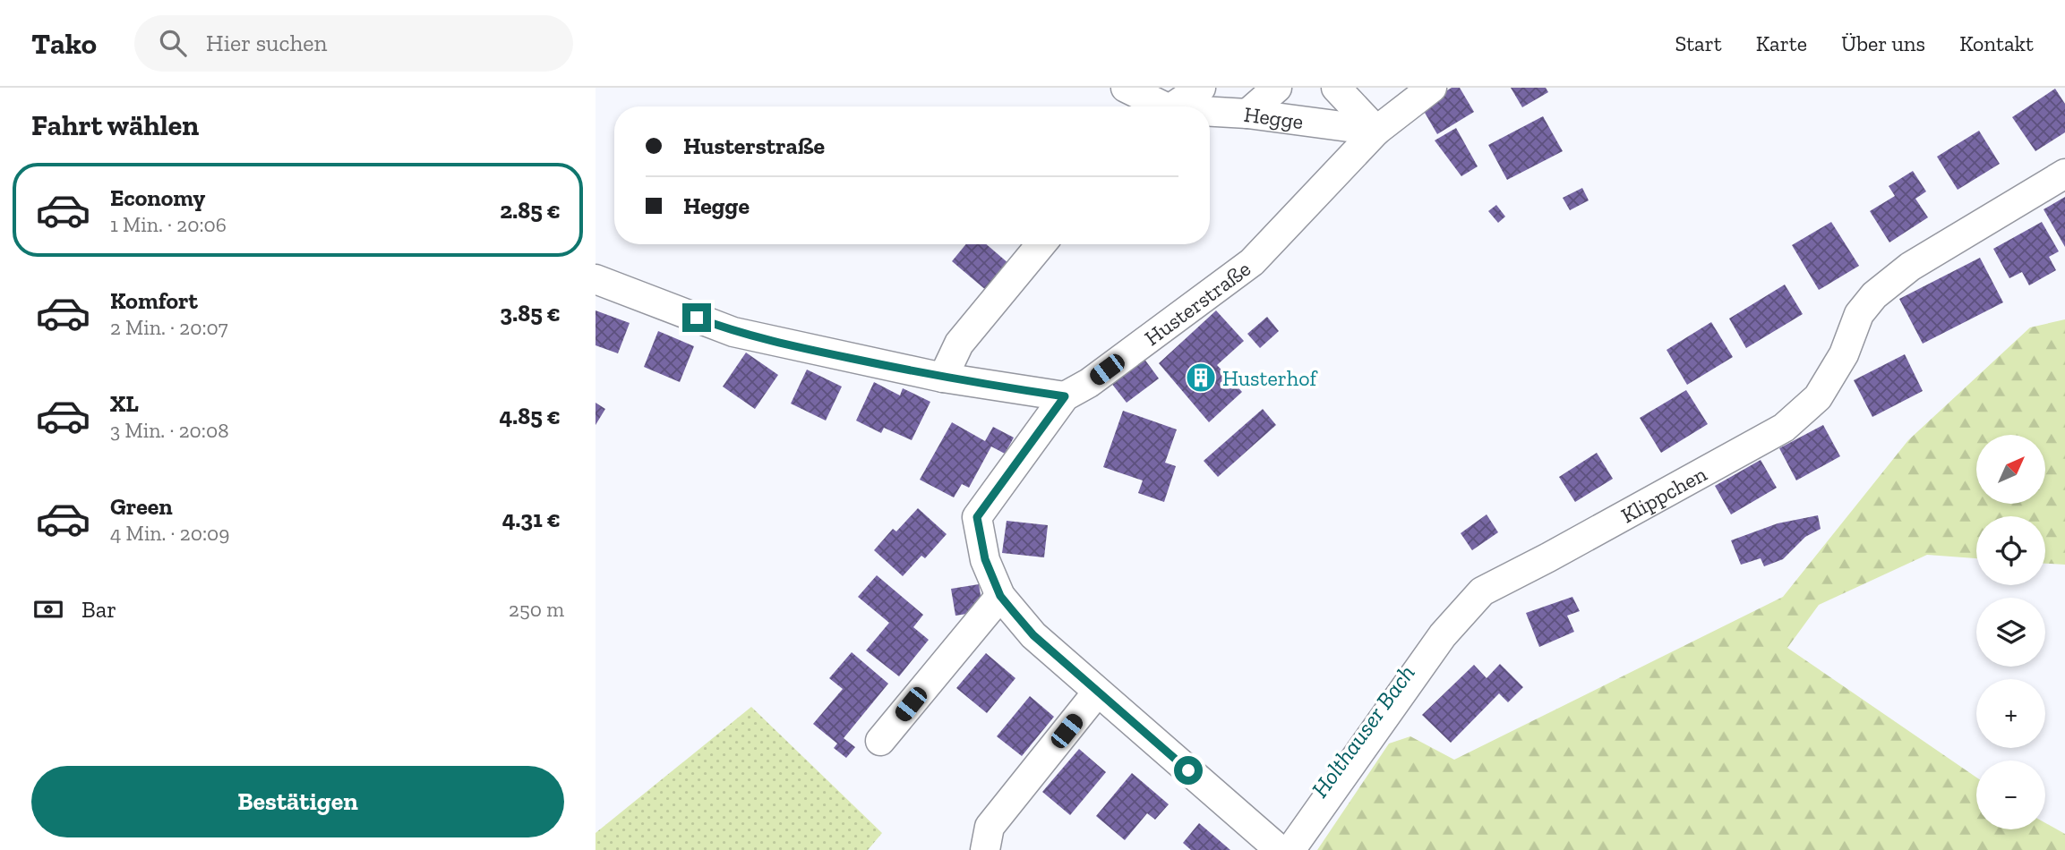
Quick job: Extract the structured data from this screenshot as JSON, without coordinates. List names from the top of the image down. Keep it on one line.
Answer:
{"streets":{"street":["Hegge","Husterstraße","Klippchen"]},"crossings":[["Hegge","Husterstraße"]],"water":["Holthauser Bach"],"places":{"building":["Husterhof"]},"north":"top right","page":{"header":"Tako","search":"Hier suchen","nav":["Start","Karte","Über uns","Kontakt"],"heading":"Fahrt wählen","banner":["Husterstraße","Hegge"],"list":[{"name":"Economy","note":"1 Min. · 20:06","value":"2.85 €"},{"name":"Komfort","note":"2 Min. · 20:07","value":"3.85 €"},{"name":"XL","note":"3 Min. · 20:08","value":"4.85 €"},{"name":"Green","note":"4 Min. · 20:09","value":"4.31 €"}],"map_buttons":["+","−"],"pay":["Bar","250 m"],"buttons":"Bestätigen"}}
